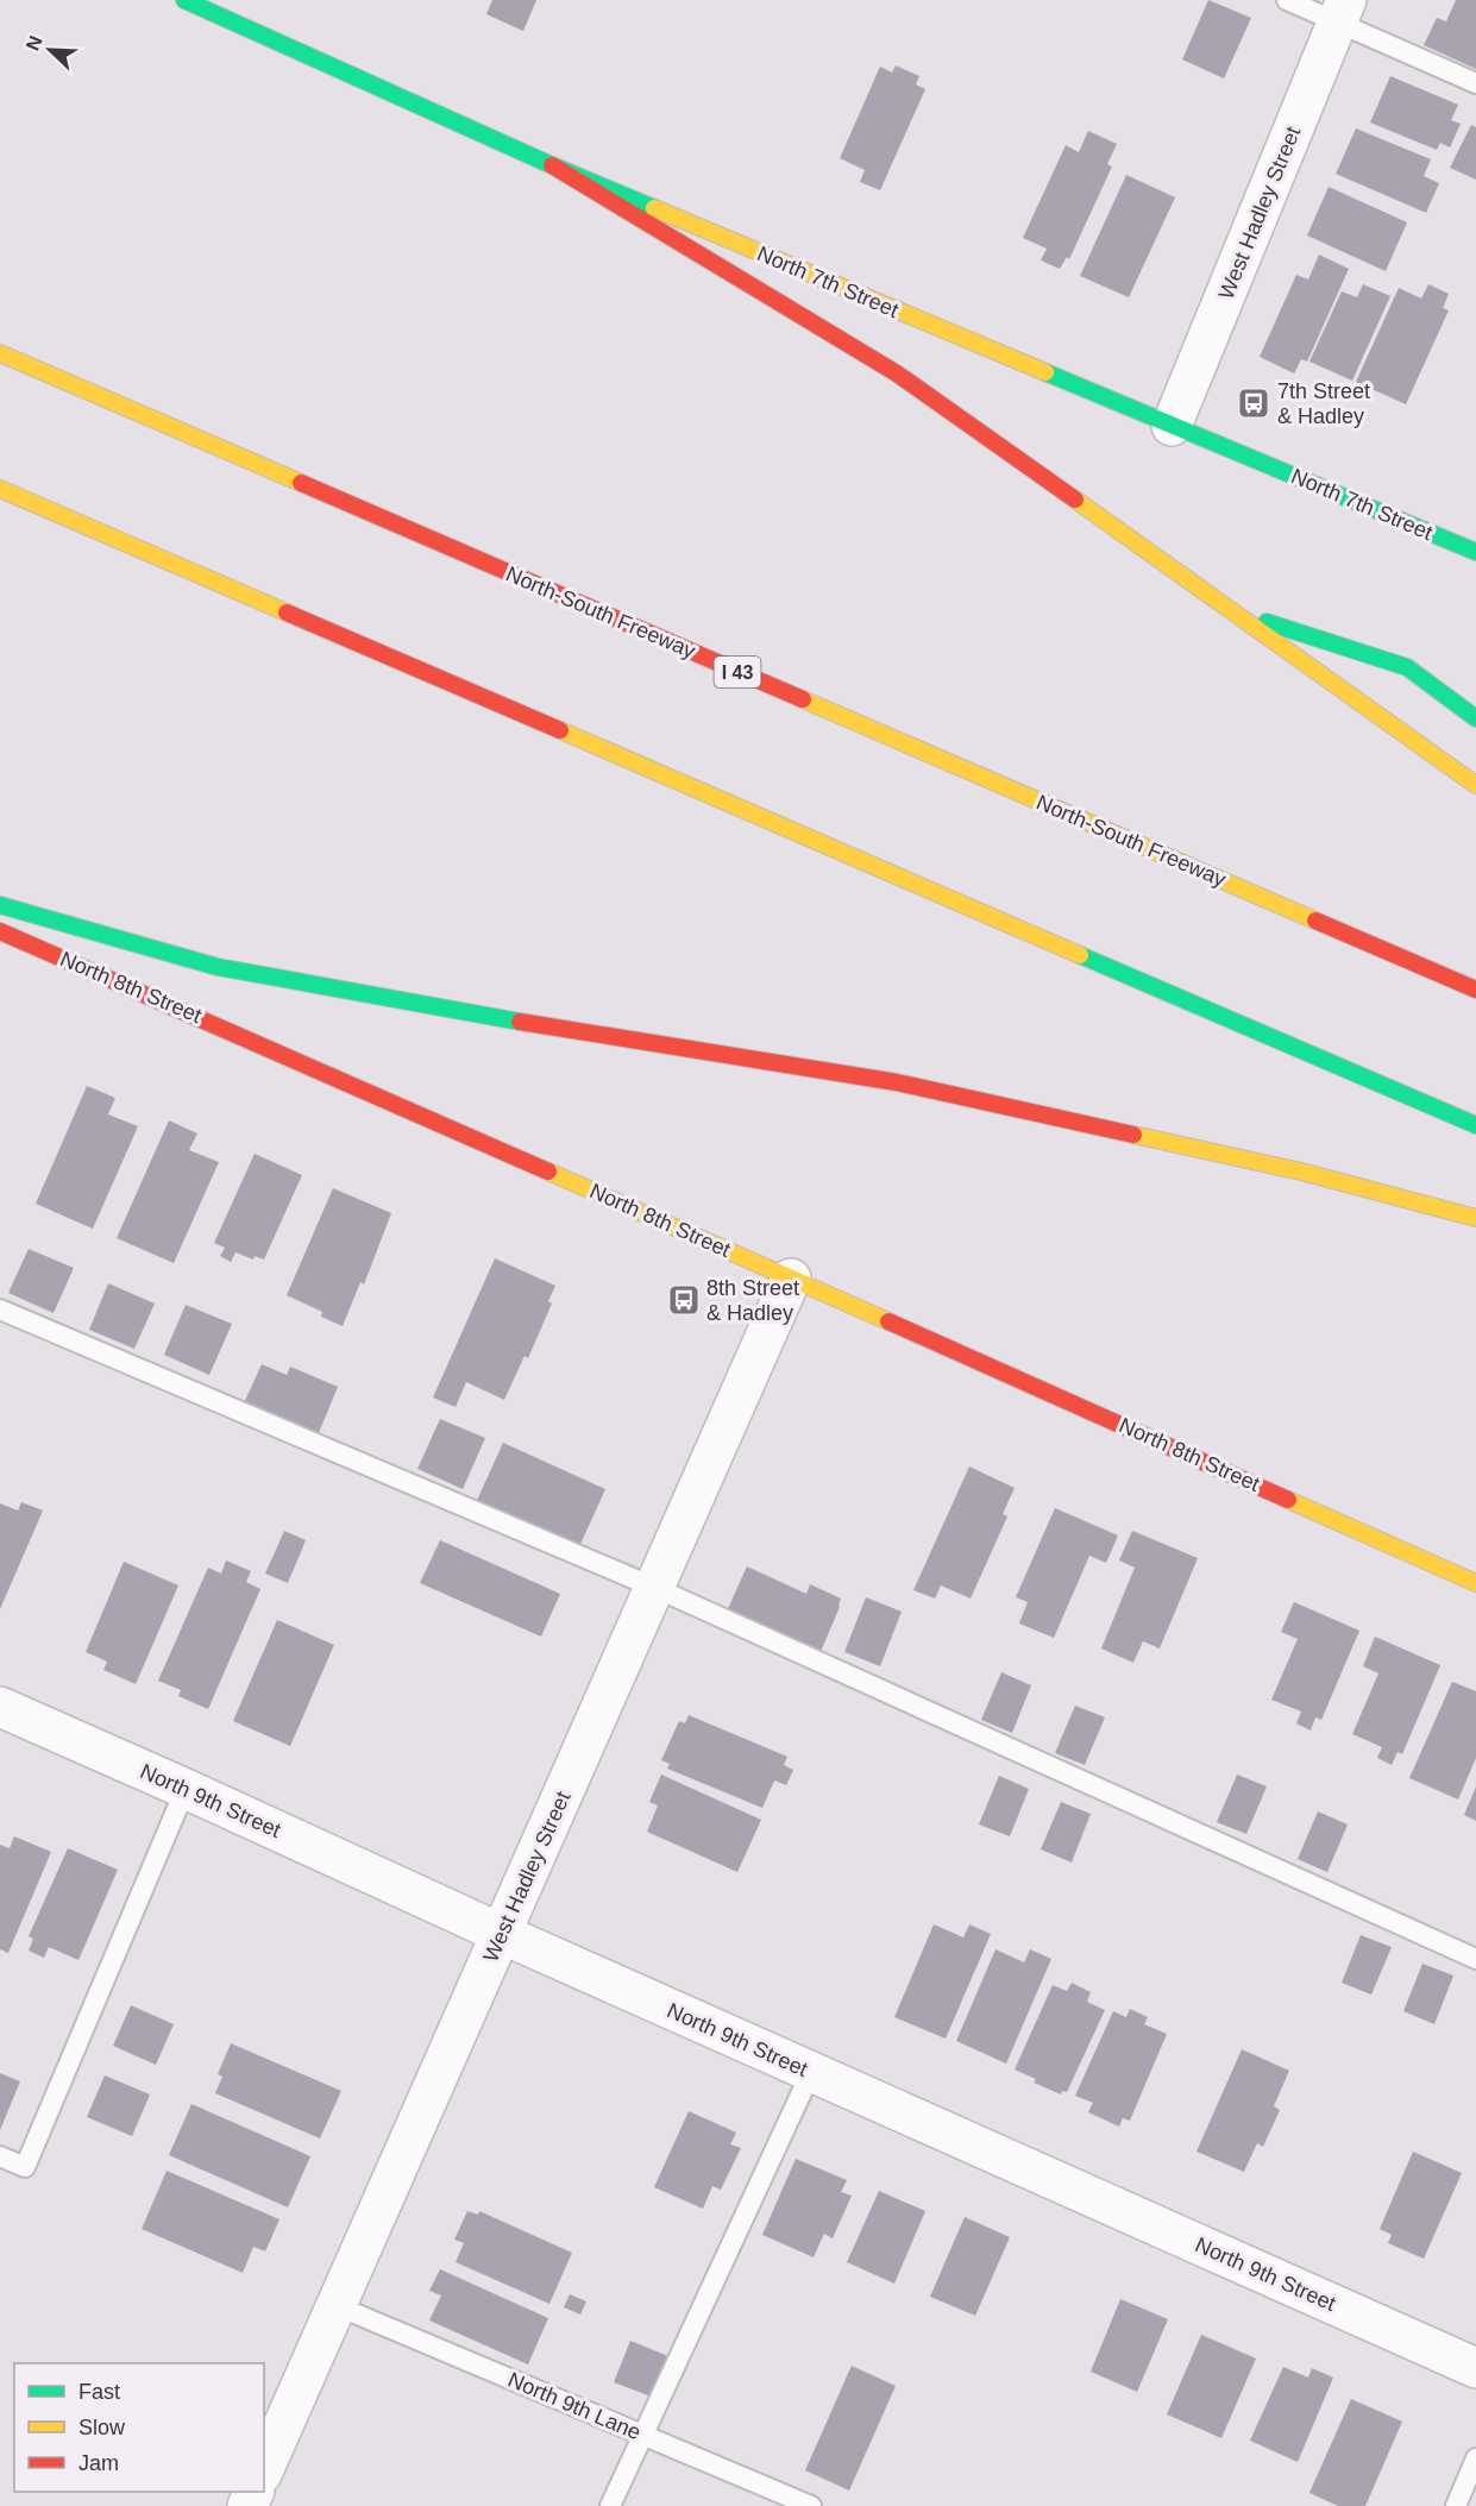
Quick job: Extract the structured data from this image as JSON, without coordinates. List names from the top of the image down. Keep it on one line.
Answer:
{"streets":{"main road":["North 7th Street","North-South Freeway","I 43","North 8th Street"],"street":["West Hadley Street","North 9th Street"],"lane":["North 9th Lane"]},"crossings":[["West Hadley Street","North 7th Street"],["West Hadley Street","North 8th Street"],["West Hadley Street","North 9th Street"],["West Hadley Street","North 9th Lane"]],"places":{"bus stop":["7th Street & Hadley","8th Street & Hadley"]},"legend":["Fast","Slow","Jam"],"north":"top left"}
